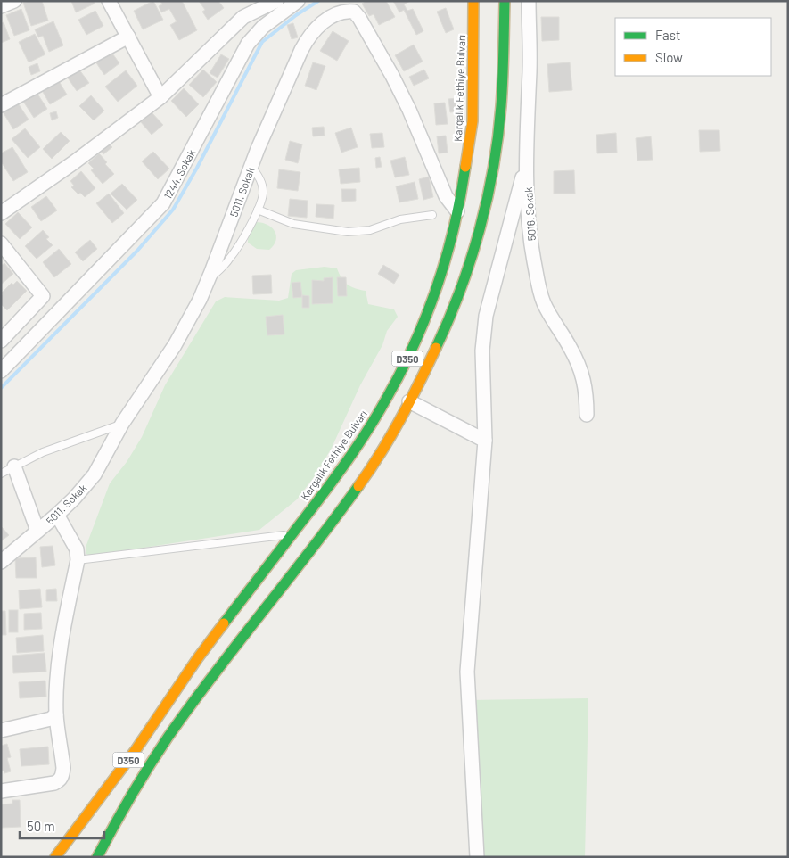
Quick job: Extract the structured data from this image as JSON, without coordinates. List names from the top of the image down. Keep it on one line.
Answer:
{"streets":{"highway":["Kargalık Fethiye Bulvarı","D350"],"street":["1244. Sokak","5011. Sokak","5016. Sokak"]},"crossings":[["Kargalık Fethiye Bulvarı","5011. Sokak"]],"legend":["Fast","Slow"],"scale_bar":"50 m"}
